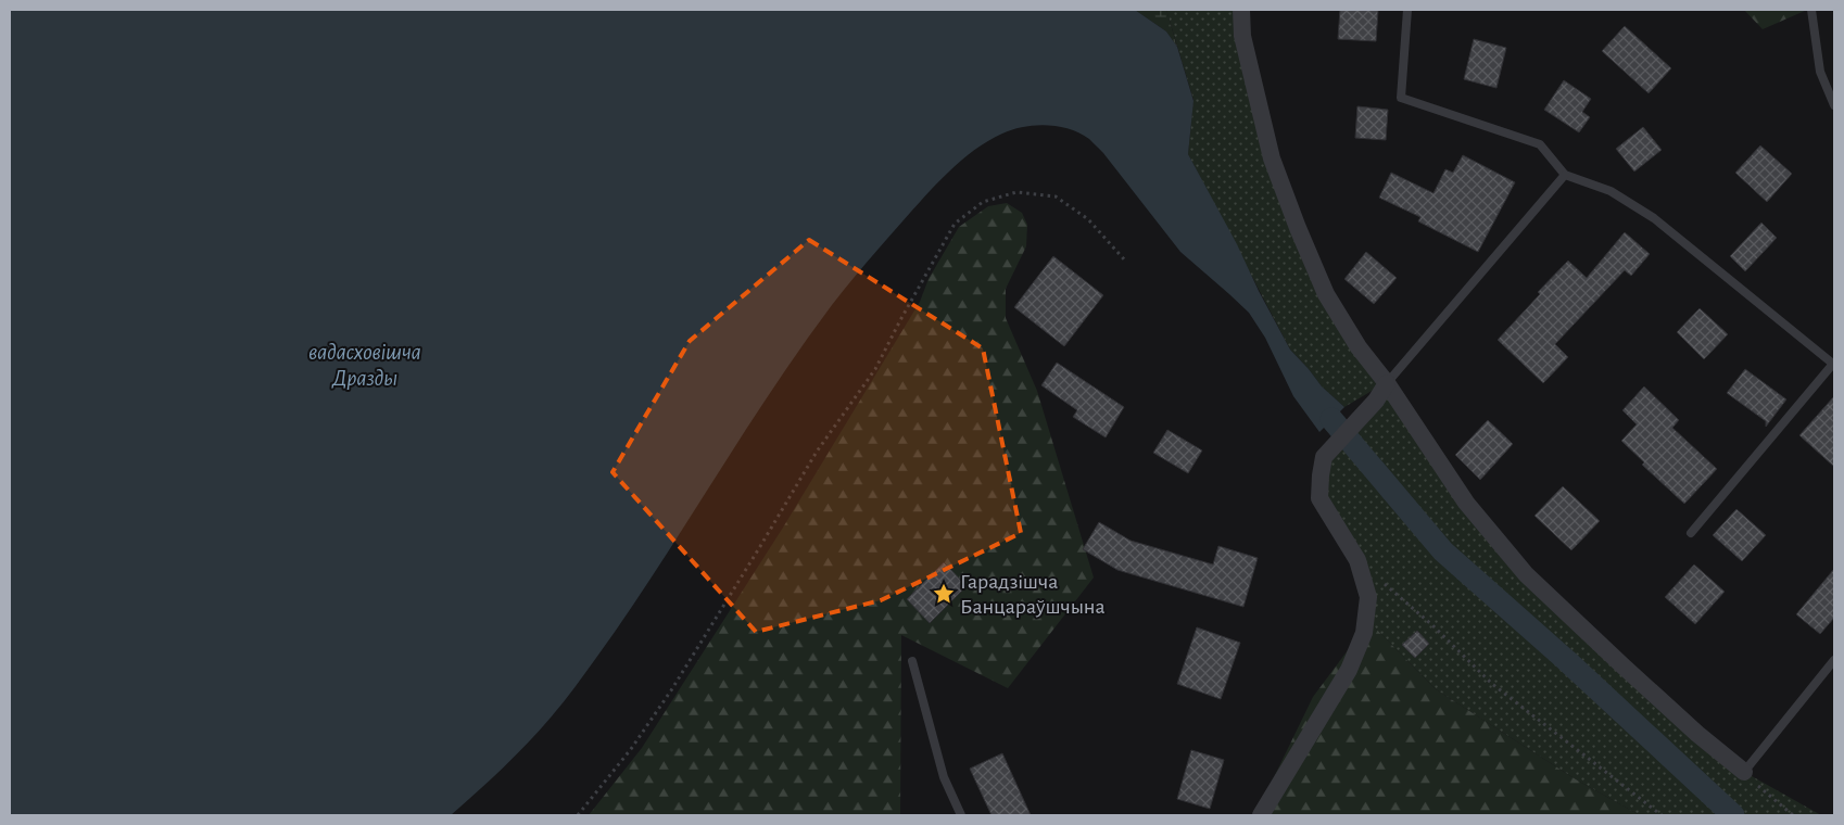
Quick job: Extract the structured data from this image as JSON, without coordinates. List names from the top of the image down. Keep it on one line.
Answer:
{"water":["вадасховішча Дразды"],"places":{"place":["Гарадзішча Банцараўшчына"]}}
